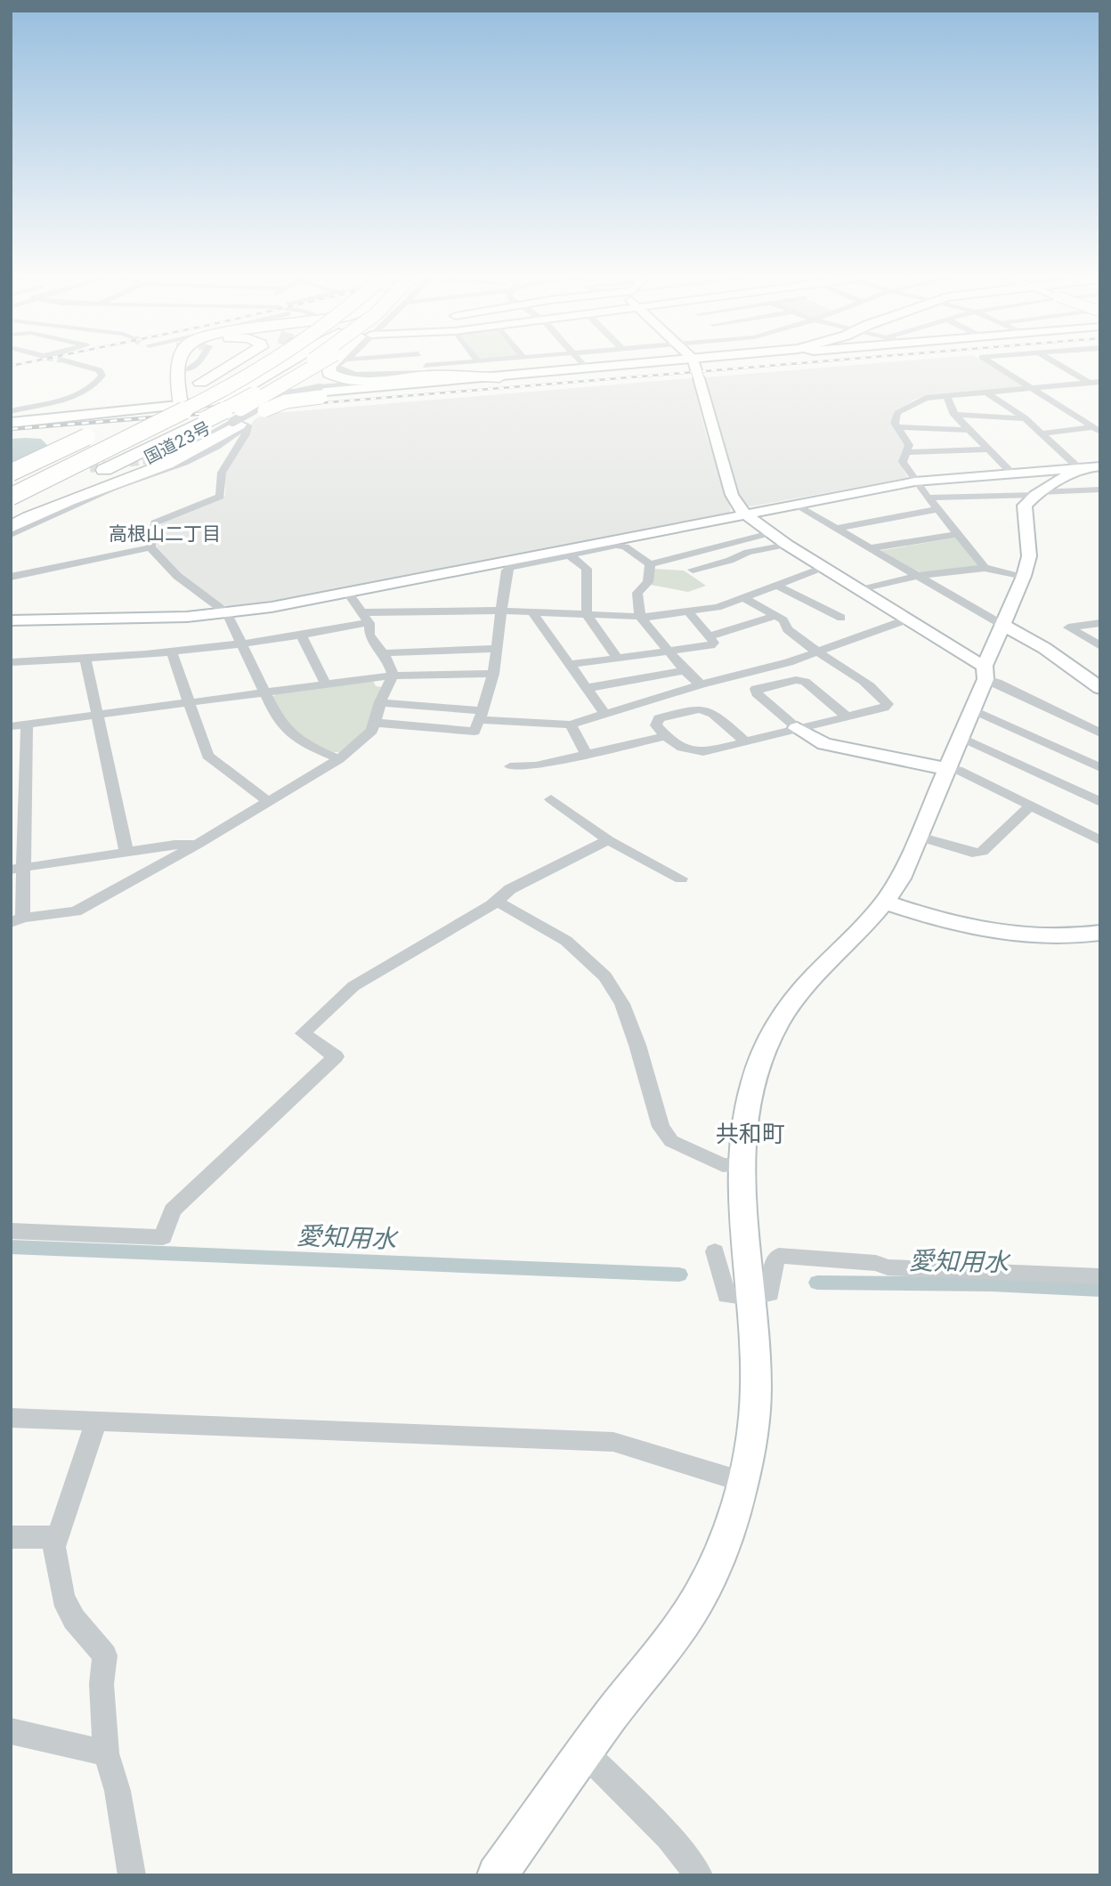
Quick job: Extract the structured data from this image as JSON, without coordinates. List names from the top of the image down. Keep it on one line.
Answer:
{"streets":{"highway":["国道23号"]},"districts":["高根山二丁目","共和町"],"water":["愛知用水"]}
